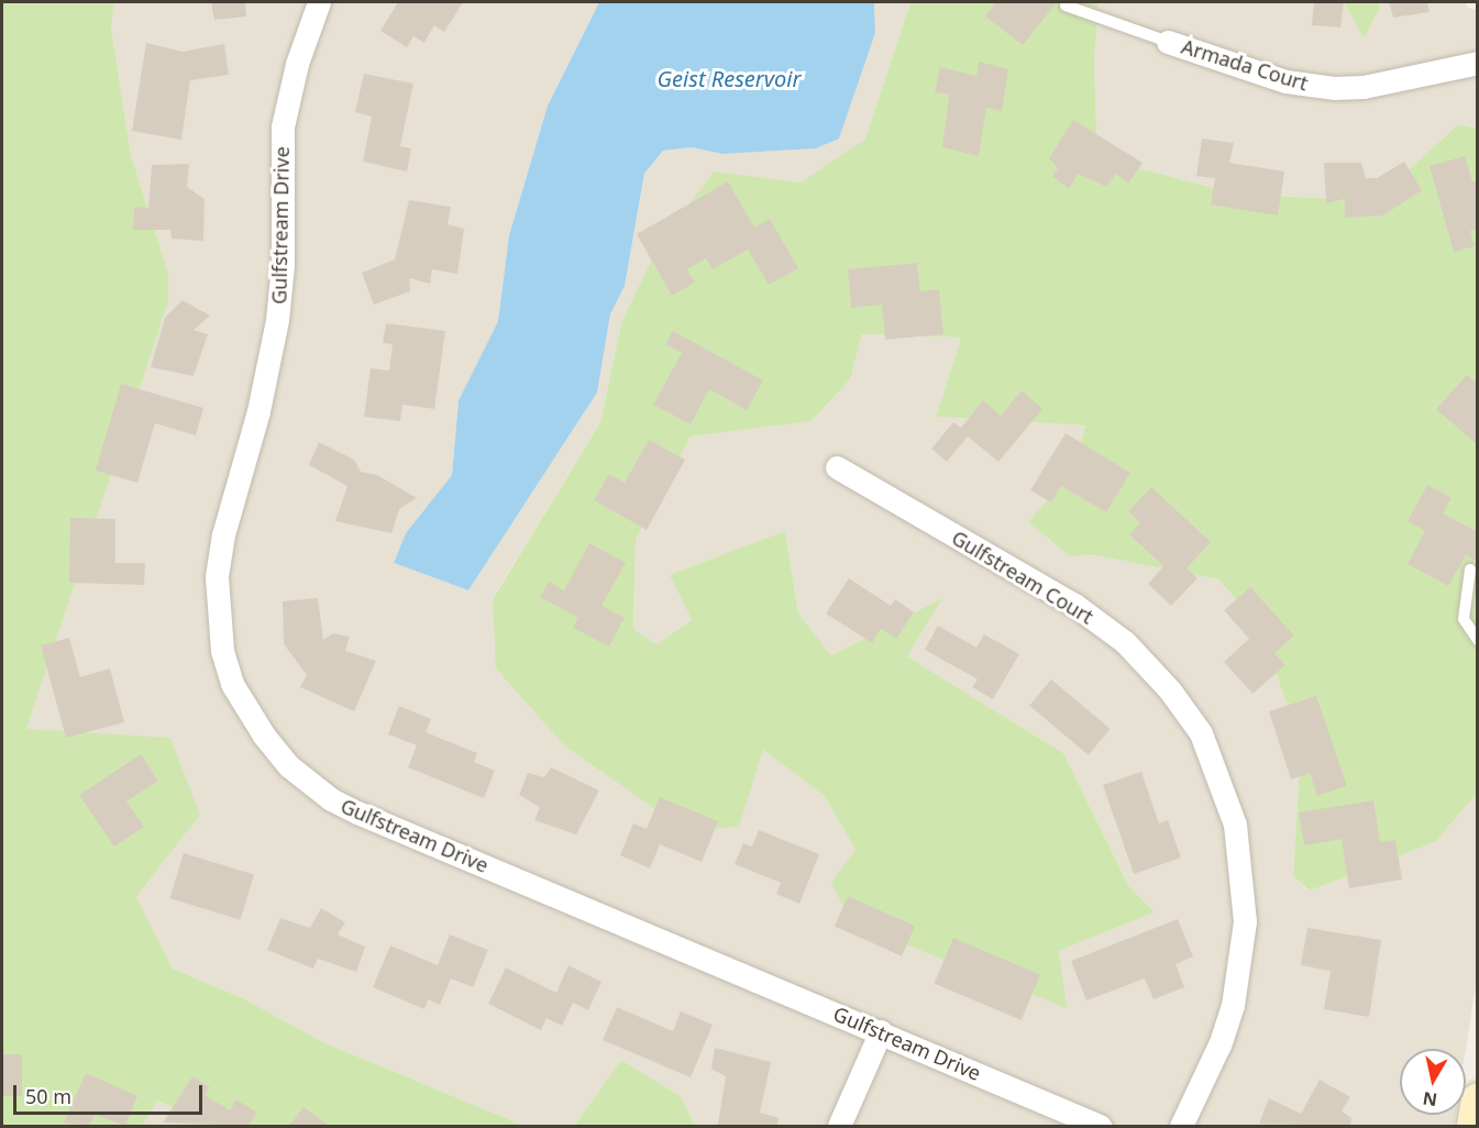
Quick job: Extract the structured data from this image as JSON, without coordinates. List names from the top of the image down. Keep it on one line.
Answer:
{"streets":{"street":["Armada Court","Gulfstream Drive","Gulfstream Court"]},"water":["Geist Reservoir"],"scale_bar":"50 m","north":"bottom"}
